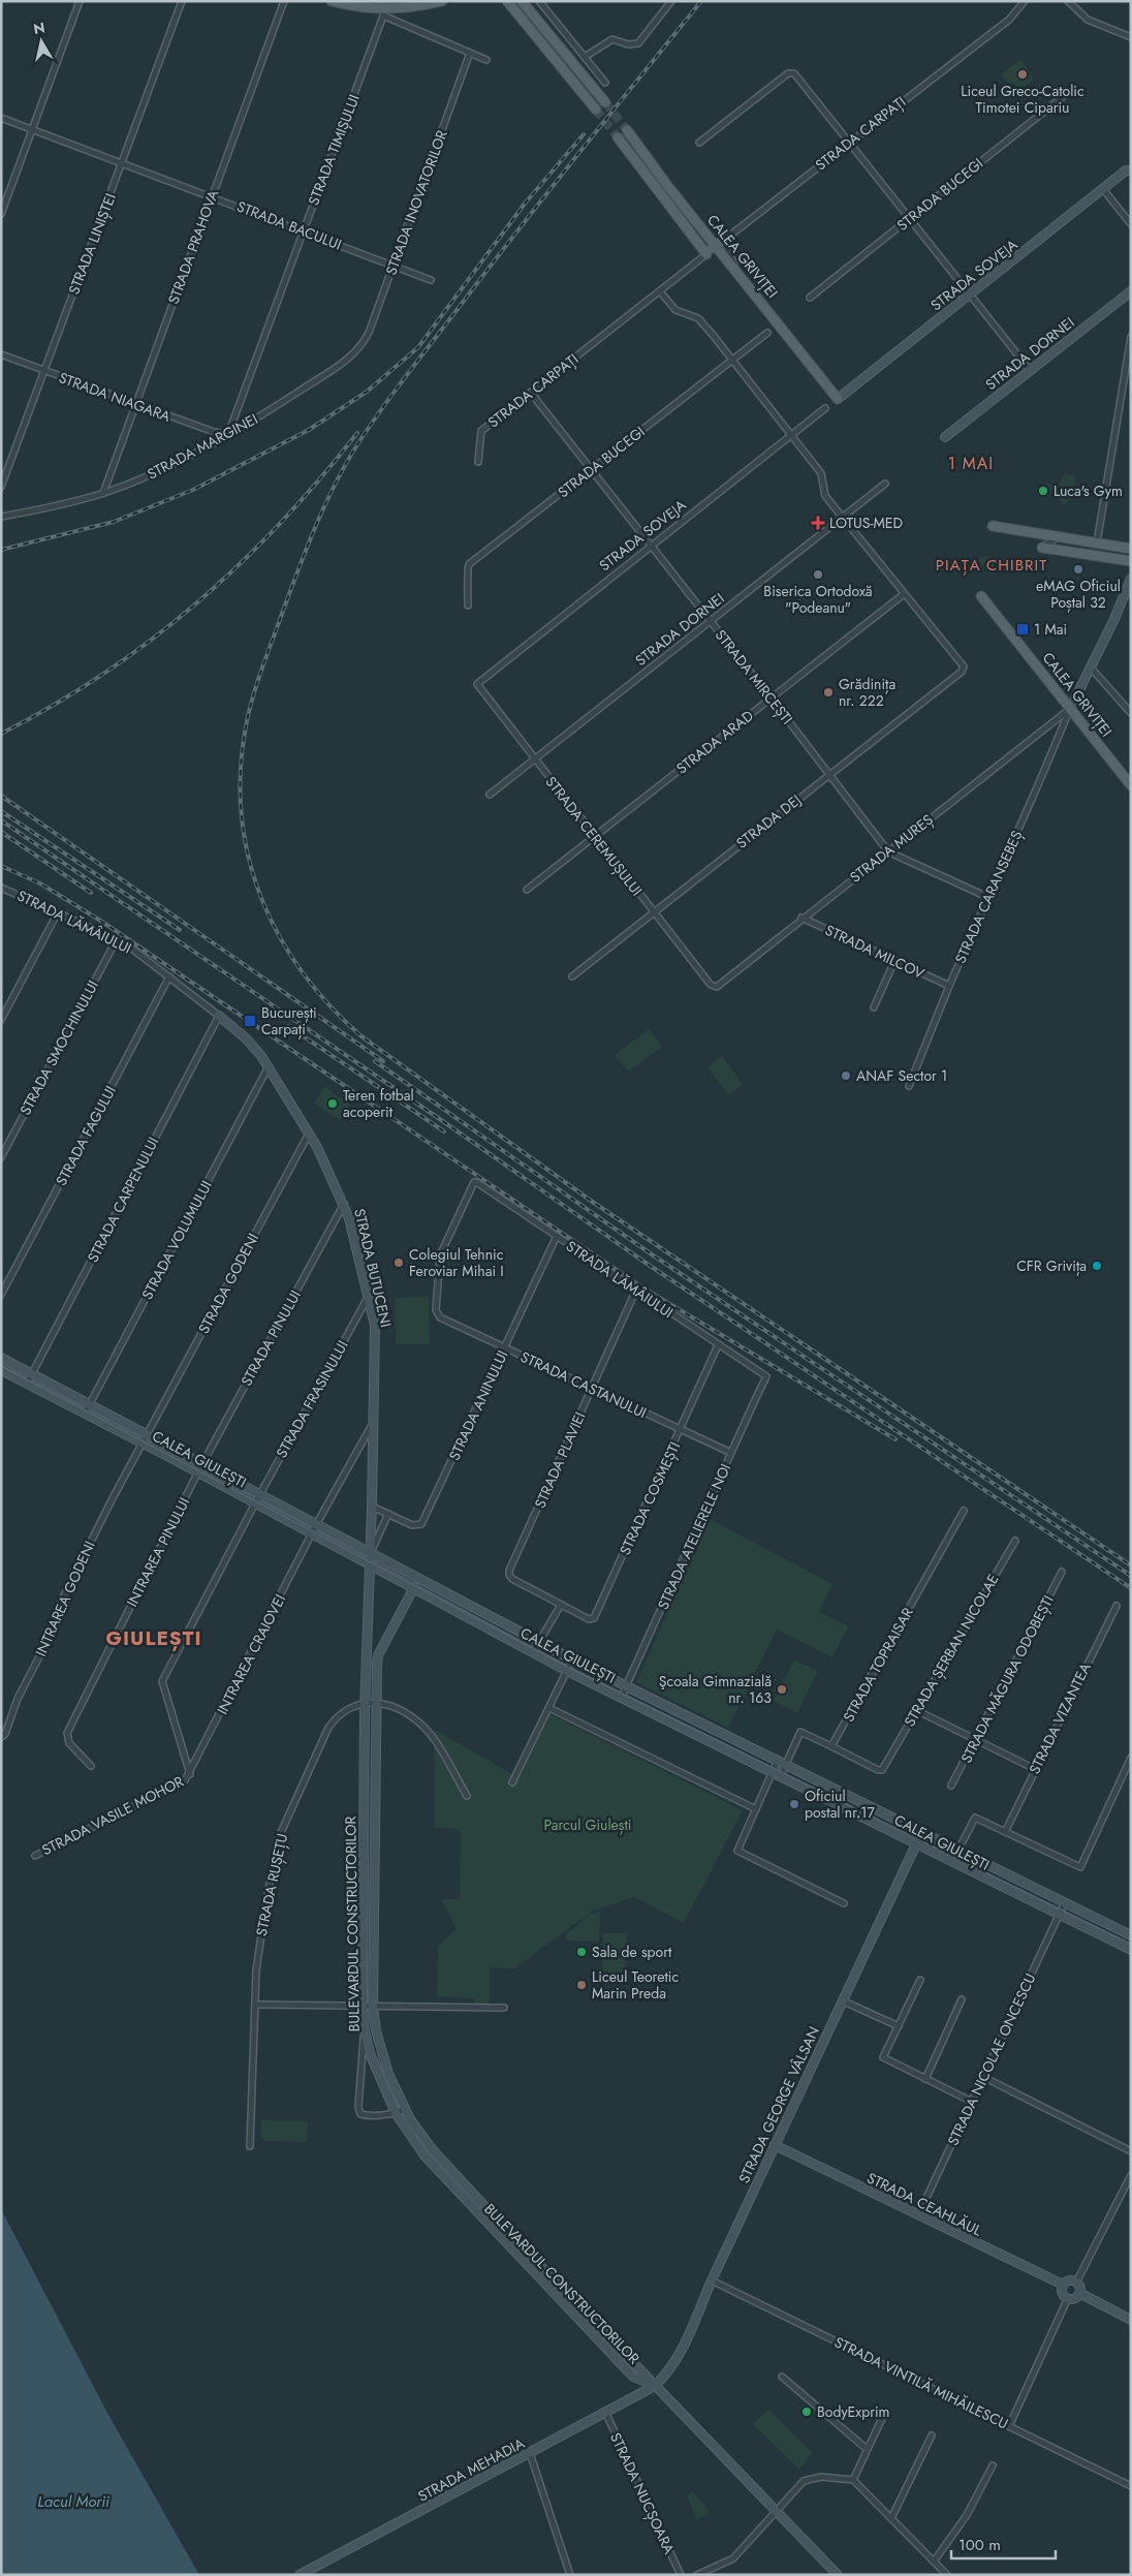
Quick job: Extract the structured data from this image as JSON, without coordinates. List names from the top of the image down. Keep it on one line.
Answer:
{"streets":{"main road":["CALEA GRIVIȚEI"],"street":["STRADA CARPAȚI","STRADA TIMIȘULUI","STRADA BUCEGI","STRADA INOVATORILOR","STRADA BACULUI","STRADA LINIȘTEI","STRADA PRAHOVA","STRADA SOVEJA","STRADA DORNEI","STRADA NIAGARA","STRADA MARGINEI","STRADA MIRCEȘTI","STRADA ARAD","STRADA DEJ","STRADA CEREMUȘULUI","STRADA MUREȘ","STRADA CARANSEBEȘ","STRADA LĂMÂIULUI","STRADA MILCOV","STRADA SMOCHINULUI","STRADA FAGULUI","STRADA CARPENULUI","STRADA VOLUMULUI","STRADA BUTUCENI","STRADA GODENI","STRADA PINULUI","STRADA CASTANULUI","STRADA FRASINULUI","STRADA ANINULUI","CALEA GIULEȘTI","STRADA PLAVIEI","STRADA COSMEȘTI","STRADA ATELIERELE NOI","INTRAREA PINULUI","INTRAREA GODENI","STRADA ȘERBAN NICOLAE","INTRAREA CRAIOVEI","STRADA TOPRAISAR","STRADA MĂGURA ODOBEȘTI","STRADA VIZANTEA","STRADA VASILE MOHOR","STRADA RUȘEȚU","BULEVARDUL CONSTRUCTORILOR","STRADA NICOLAE ONCESCU","STRADA GEORGE VÂLSAN","STRADA CEAHLĂUL","STRADA VINTILĂ MIHĂILESCU","STRADA MEHADIA","STRADA NUCȘOARA"]},"crossings":[["STRADA CARPAȚI","CALEA GRIVIȚEI"],["STRADA CARPAȚI","STRADA MIRCEȘTI"],["STRADA TIMIȘULUI","STRADA BACULUI"],["STRADA TIMIȘULUI","STRADA NIAGARA"],["STRADA TIMIȘULUI","STRADA MARGINEI"],["STRADA BUCEGI","STRADA MIRCEȘTI"],["STRADA INOVATORILOR","STRADA BACULUI"],["STRADA INOVATORILOR","STRADA MARGINEI"],["STRADA BACULUI","STRADA LINIȘTEI"],["STRADA BACULUI","STRADA PRAHOVA"],["STRADA LINIȘTEI","STRADA NIAGARA"],["STRADA PRAHOVA","STRADA NIAGARA"],["STRADA PRAHOVA","STRADA MARGINEI"],["CALEA GRIVIȚEI","STRADA SOVEJA"],["CALEA GRIVIȚEI","STRADA MUREȘ"],["CALEA GRIVIȚEI","STRADA CARANSEBEȘ"],["STRADA SOVEJA","STRADA MIRCEȘTI"],["STRADA SOVEJA","STRADA CEREMUȘULUI"],["STRADA DORNEI","STRADA MIRCEȘTI"],["STRADA DORNEI","STRADA CEREMUȘULUI"],["STRADA NIAGARA","STRADA MARGINEI"],["STRADA MIRCEȘTI","STRADA ARAD"],["STRADA MIRCEȘTI","STRADA DEJ"],["STRADA MIRCEȘTI","STRADA MUREȘ"],["STRADA MIRCEȘTI","STRADA CARANSEBEȘ"],["STRADA ARAD","STRADA DEJ"],["STRADA ARAD","STRADA CEREMUȘULUI"],["STRADA DEJ","STRADA CEREMUȘULUI"],["STRADA CEREMUȘULUI","STRADA MUREȘ"],["STRADA MUREȘ","STRADA CARANSEBEȘ"],["STRADA MUREȘ","STRADA MILCOV"],["STRADA CARANSEBEȘ","STRADA MILCOV"],["STRADA LĂMÂIULUI","STRADA SMOCHINULUI"],["STRADA LĂMÂIULUI","STRADA FAGULUI"],["STRADA LĂMÂIULUI","STRADA CARPENULUI"],["STRADA LĂMÂIULUI","STRADA BUTUCENI"],["STRADA LĂMÂIULUI","STRADA CASTANULUI"],["STRADA LĂMÂIULUI","STRADA ANINULUI"],["STRADA LĂMÂIULUI","STRADA PLAVIEI"],["STRADA LĂMÂIULUI","STRADA COSMEȘTI"],["STRADA LĂMÂIULUI","STRADA ATELIERELE NOI"],["STRADA CARPENULUI","STRADA BUTUCENI"],["STRADA CARPENULUI","CALEA GIULEȘTI"],["STRADA VOLUMULUI","STRADA BUTUCENI"],["STRADA VOLUMULUI","CALEA GIULEȘTI"],["STRADA BUTUCENI","STRADA GODENI"],["STRADA BUTUCENI","STRADA PINULUI"],["STRADA BUTUCENI","STRADA FRASINULUI"],["STRADA BUTUCENI","STRADA ANINULUI"],["STRADA BUTUCENI","CALEA GIULEȘTI"],["STRADA BUTUCENI","INTRAREA CRAIOVEI"],["STRADA BUTUCENI","BULEVARDUL CONSTRUCTORILOR"],["STRADA GODENI","CALEA GIULEȘTI"],["STRADA GODENI","INTRAREA GODENI"],["STRADA PINULUI","CALEA GIULEȘTI"],["STRADA PINULUI","INTRAREA PINULUI"],["STRADA CASTANULUI","STRADA ANINULUI"],["STRADA CASTANULUI","STRADA PLAVIEI"],["STRADA CASTANULUI","STRADA COSMEȘTI"],["STRADA CASTANULUI","STRADA ATELIERELE NOI"],["STRADA FRASINULUI","CALEA GIULEȘTI"],["STRADA FRASINULUI","INTRAREA CRAIOVEI"],["STRADA FRASINULUI","STRADA VASILE MOHOR"],["CALEA GIULEȘTI","STRADA ATELIERELE NOI"],["CALEA GIULEȘTI","INTRAREA PINULUI"],["CALEA GIULEȘTI","INTRAREA GODENI"],["CALEA GIULEȘTI","INTRAREA CRAIOVEI"],["CALEA GIULEȘTI","BULEVARDUL CONSTRUCTORILOR"],["CALEA GIULEȘTI","STRADA NICOLAE ONCESCU"],["CALEA GIULEȘTI","STRADA GEORGE VÂLSAN"],["STRADA PLAVIEI","STRADA COSMEȘTI"],["STRADA ȘERBAN NICOLAE","STRADA TOPRAISAR"],["INTRAREA CRAIOVEI","STRADA VASILE MOHOR"],["STRADA RUȘEȚU","BULEVARDUL CONSTRUCTORILOR"],["BULEVARDUL CONSTRUCTORILOR","STRADA GEORGE VÂLSAN"],["BULEVARDUL CONSTRUCTORILOR","STRADA MEHADIA"],["STRADA NICOLAE ONCESCU","STRADA CEAHLĂUL"],["STRADA GEORGE VÂLSAN","STRADA CEAHLĂUL"],["STRADA GEORGE VÂLSAN","STRADA VINTILĂ MIHĂILESCU"],["STRADA GEORGE VÂLSAN","STRADA MEHADIA"],["STRADA MEHADIA","STRADA NUCȘOARA"]],"districts":["1 MAI","PIAȚA CHIBRIT","GIULEȘTI"],"water":["Lacul Morii"],"parks":["Parcul Giulești"],"places":{"other":["Liceul Greco-Catolic Timotei Cipariu","Luca's Gym","eMAG Oficiul Poștal 32","Biserica Ortodoxă \"Podeanu\"","Grădinița nr. 222","ANAF Sector 1","Teren fotbal acoperit","Colegiul Tehnic Feroviar Mihai I","CFR Grivița","Şcoala Gimnazială nr. 163","Oficiul postal nr.17","Sala de sport","Liceul Teoretic Marin Preda","BodyExprim"],"health":["LOTUS-MED"],"transit":["1 Mai","București Carpați"]},"scale_bar":"100 m","north":"top"}
